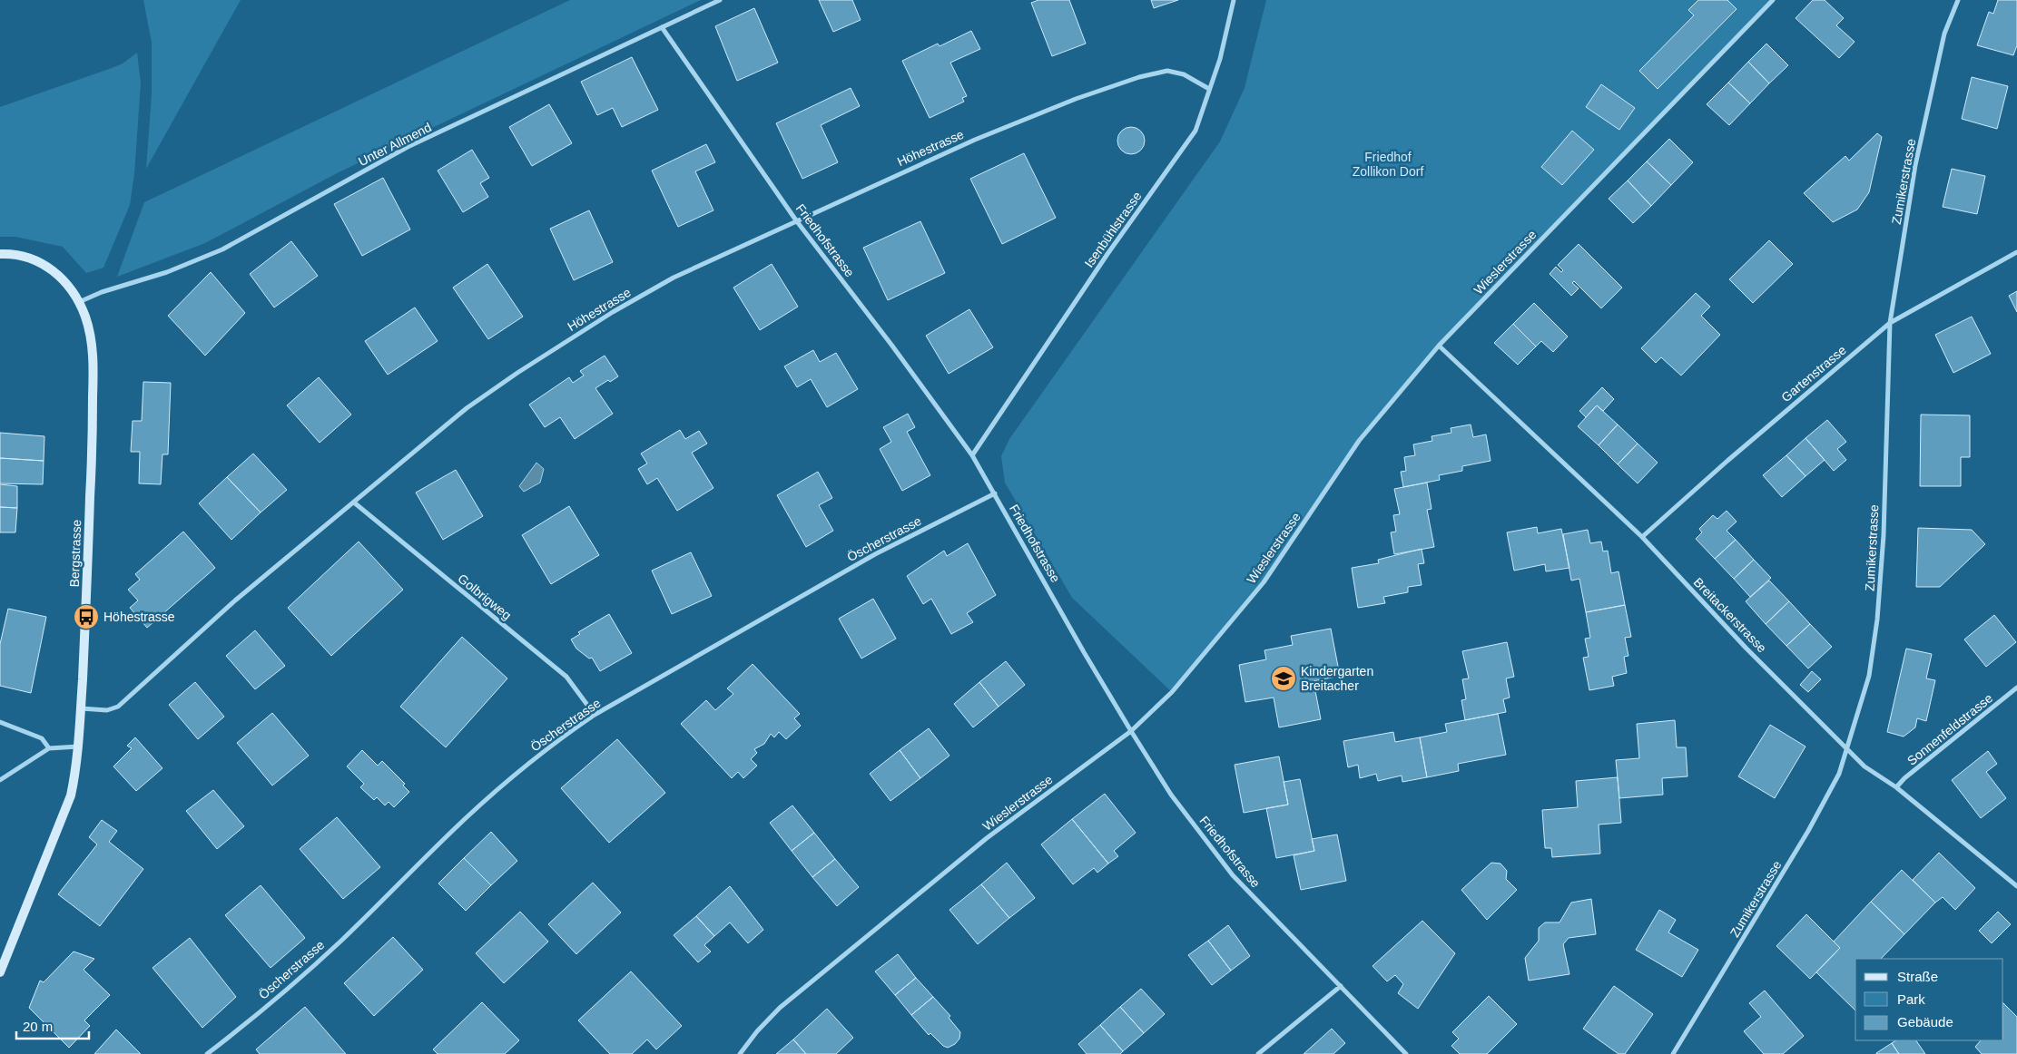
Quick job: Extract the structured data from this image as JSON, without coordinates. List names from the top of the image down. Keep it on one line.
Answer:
{"streets":{"main road":["Bergstrasse"],"street":["Unter Allmend","Höhestrasse","Zumikerstrasse","Isenbühlstrasse","Friedhofstrasse","Wieslerstrasse","Gartenstrasse","Öscherstrasse","Golbrigweg","Breitackerstrasse","Sonnenfeldstrasse"]},"crossings":[["Unter Allmend","Friedhofstrasse"],["Unter Allmend","Bergstrasse"],["Höhestrasse","Isenbühlstrasse"],["Höhestrasse","Friedhofstrasse"],["Höhestrasse","Bergstrasse"],["Höhestrasse","Golbrigweg"],["Zumikerstrasse","Gartenstrasse"],["Zumikerstrasse","Breitackerstrasse"],["Isenbühlstrasse","Friedhofstrasse"],["Friedhofstrasse","Wieslerstrasse"],["Friedhofstrasse","Öscherstrasse"],["Wieslerstrasse","Breitackerstrasse"],["Gartenstrasse","Breitackerstrasse"],["Öscherstrasse","Golbrigweg"],["Breitackerstrasse","Sonnenfeldstrasse"]],"parks":["Friedhof Zollikon Dorf"],"places":{"bus stop":["Höhestrasse"],"school or university":["Kindergarten Breitacher"]},"legend":["Straße","Park","Gebäude"],"scale_bar":"20 m"}
